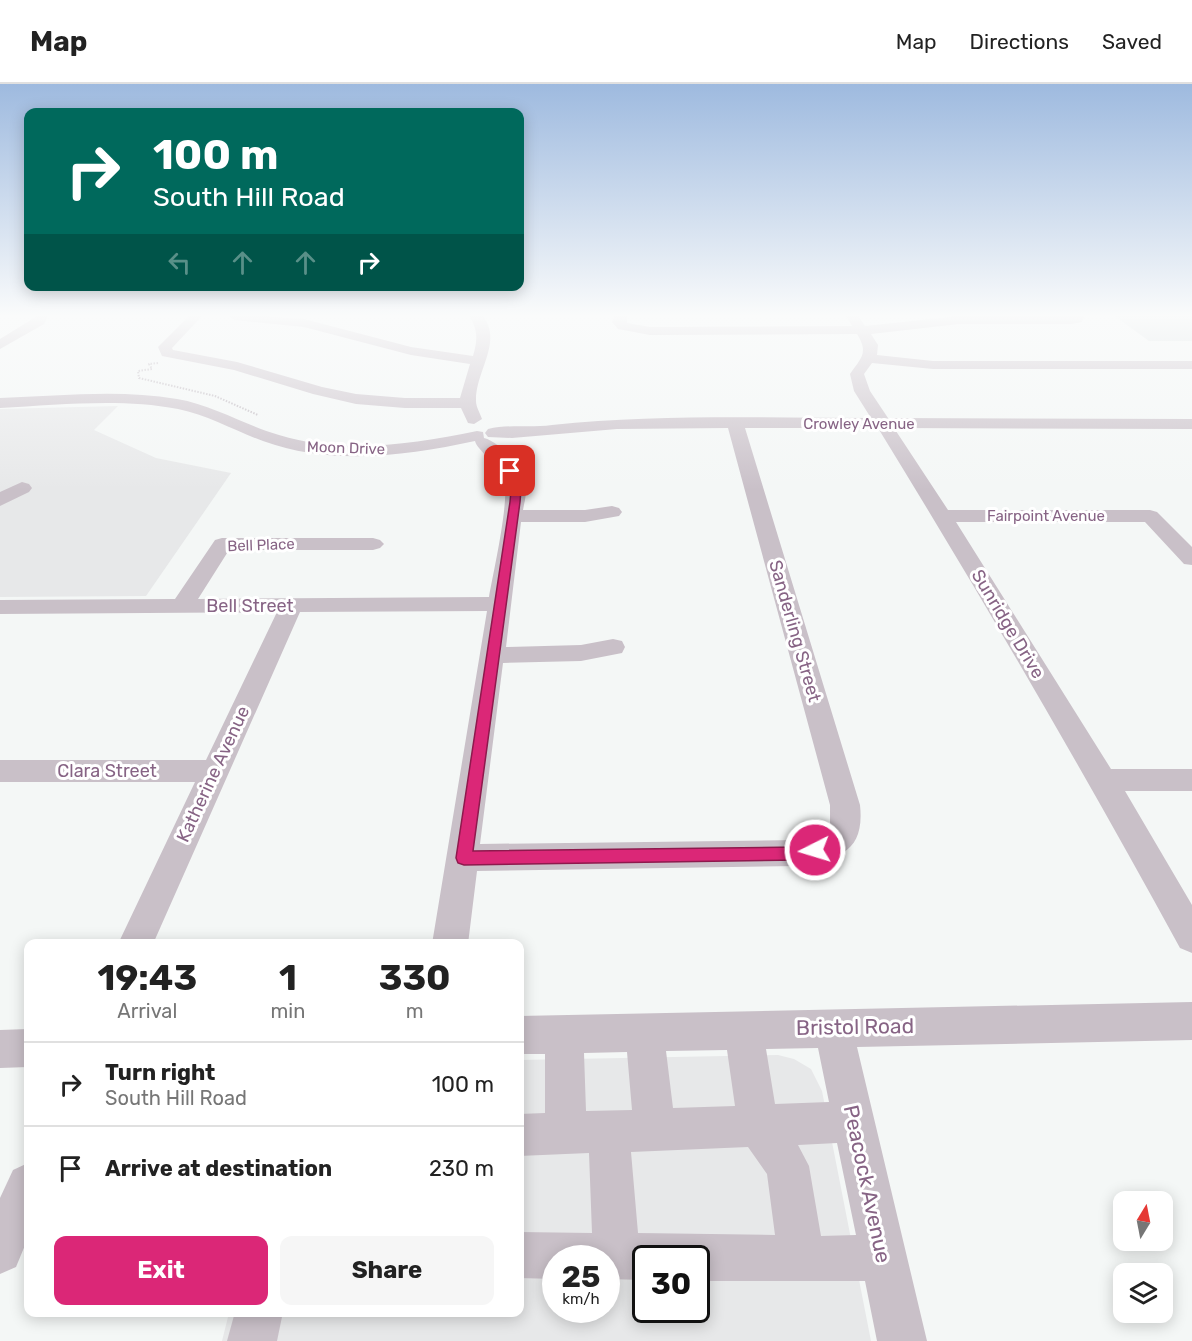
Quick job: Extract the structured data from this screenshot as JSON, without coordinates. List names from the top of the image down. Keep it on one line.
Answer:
{"streets":{"street":["Crowley Avenue","Moon Drive","Fairpoint Avenue","Bell Place","Bell Street","Sunridge Drive","Sanderling Street","Clara Street","Katherine Avenue","Bristol Road","Peacock Avenue"]},"crossings":[["Crowley Avenue","Moon Drive"],["Crowley Avenue","Sunridge Drive"],["Crowley Avenue","Sanderling Street"],["Fairpoint Avenue","Sunridge Drive"],["Bell Place","Bell Street"],["Bell Street","Katherine Avenue"],["Clara Street","Katherine Avenue"],["Bristol Road","Peacock Avenue"]],"north":"top","page":{"header":"Map","nav":["Map","Directions","Saved"],"turn":["100 m","South Hill Road"],"eta":["19:43","Arrival","1","min","330","m"],"list":[{"name":"Turn right","note":"South Hill Road","value":"100 m"},{"name":"Arrive at destination","value":"230 m"}],"buttons":["Exit","Share"],"speed":"25 km/h","limit":"30"}}
